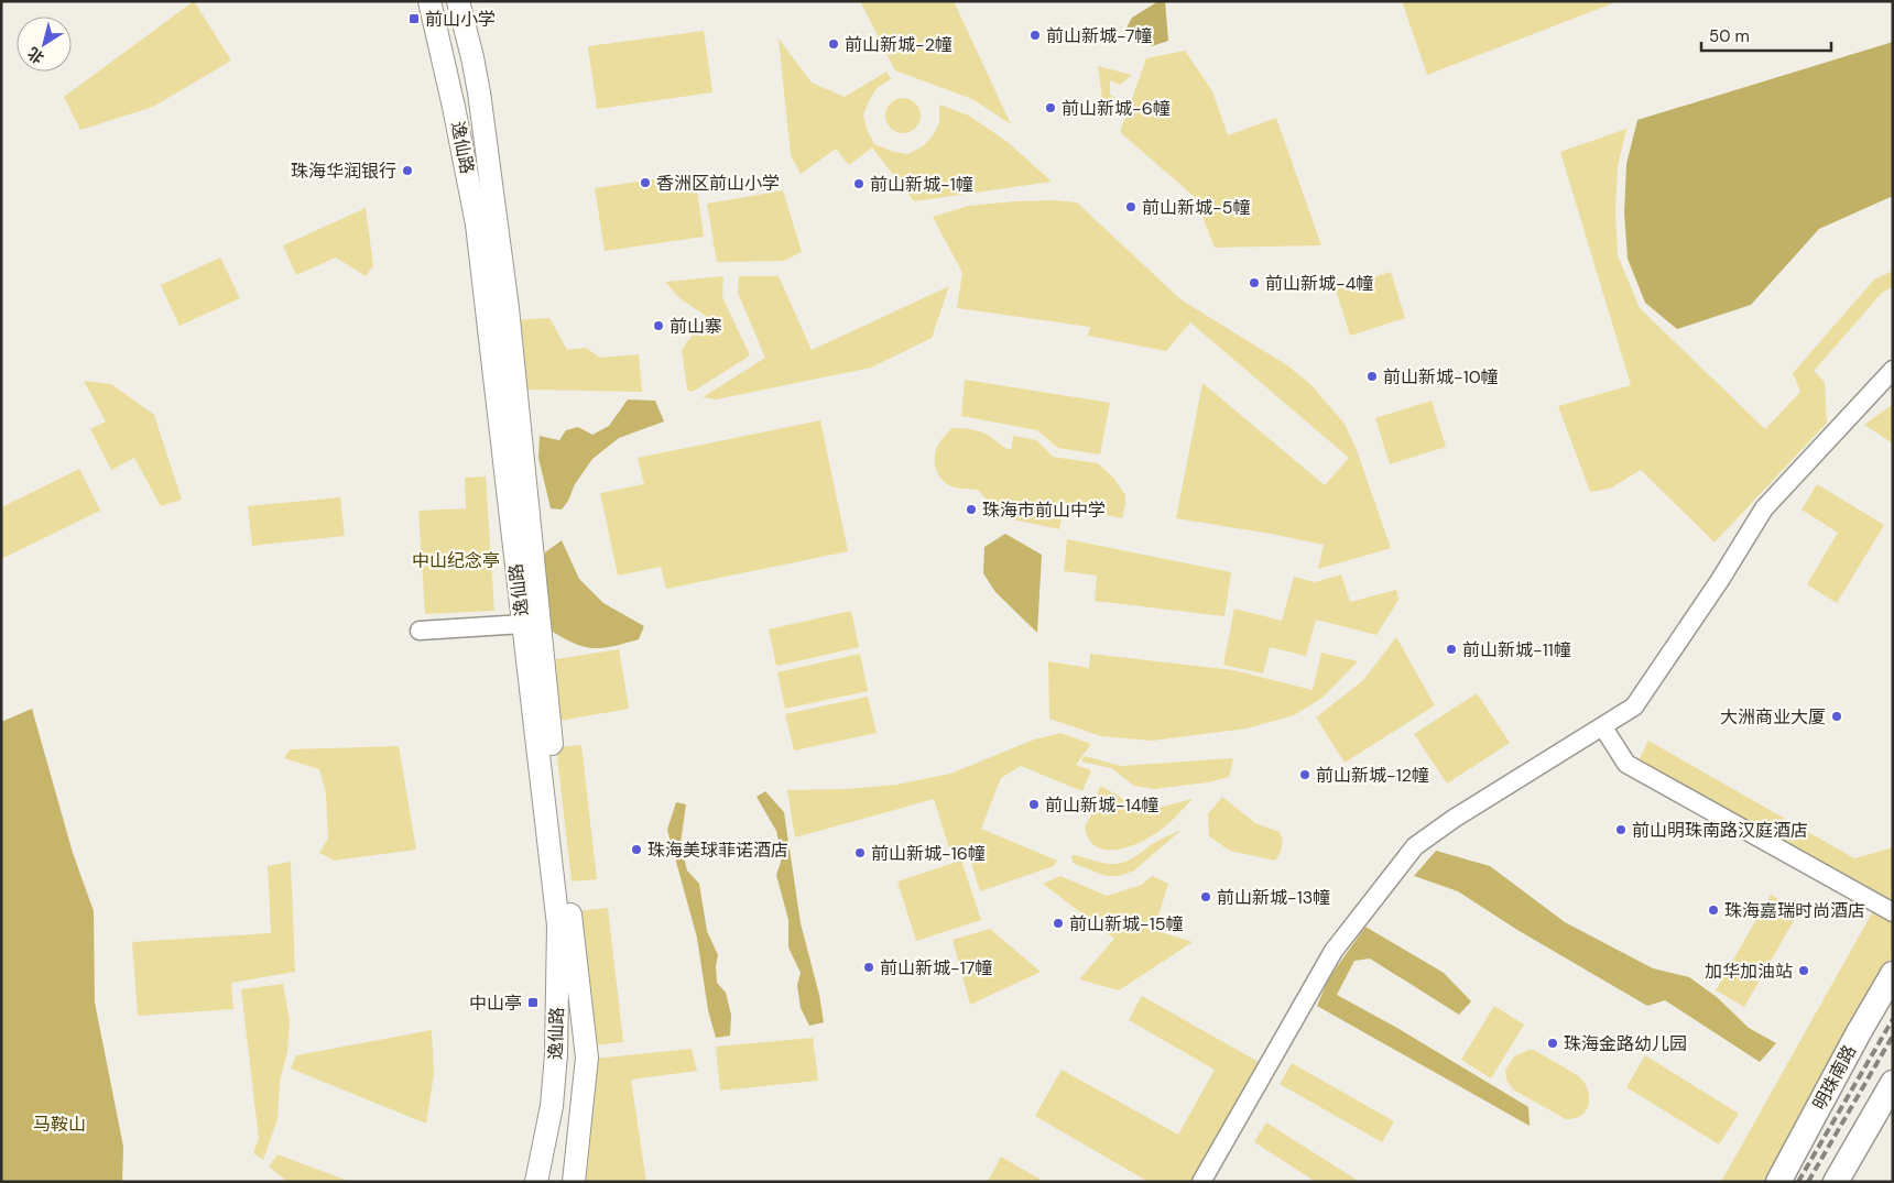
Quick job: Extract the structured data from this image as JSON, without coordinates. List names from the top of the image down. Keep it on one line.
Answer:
{"streets":{"highway":["明珠南路"],"main road":["逸仙路"]},"parks":["中山纪念亭","马鞍山"],"places":{"transit":["前山小学","中山亭"],"other":["前山新城-7幢","前山新城-2幢","前山新城-6幢","珠海华润银行","香洲区前山小学","前山新城-1幢","前山新城-5幢","前山新城-4幢","前山寨","前山新城-10幢","珠海市前山中学","前山新城-11幢","大洲商业大厦","前山新城-12幢","前山新城-14幢","前山明珠南路汉庭酒店","珠海美球菲诺酒店","前山新城-16幢","前山新城-13幢","珠海嘉瑞时尚酒店","前山新城-15幢","前山新城-17幢","加华加油站","珠海金路幼儿园"]},"scale_bar":"50 m","north":"bottom left"}
